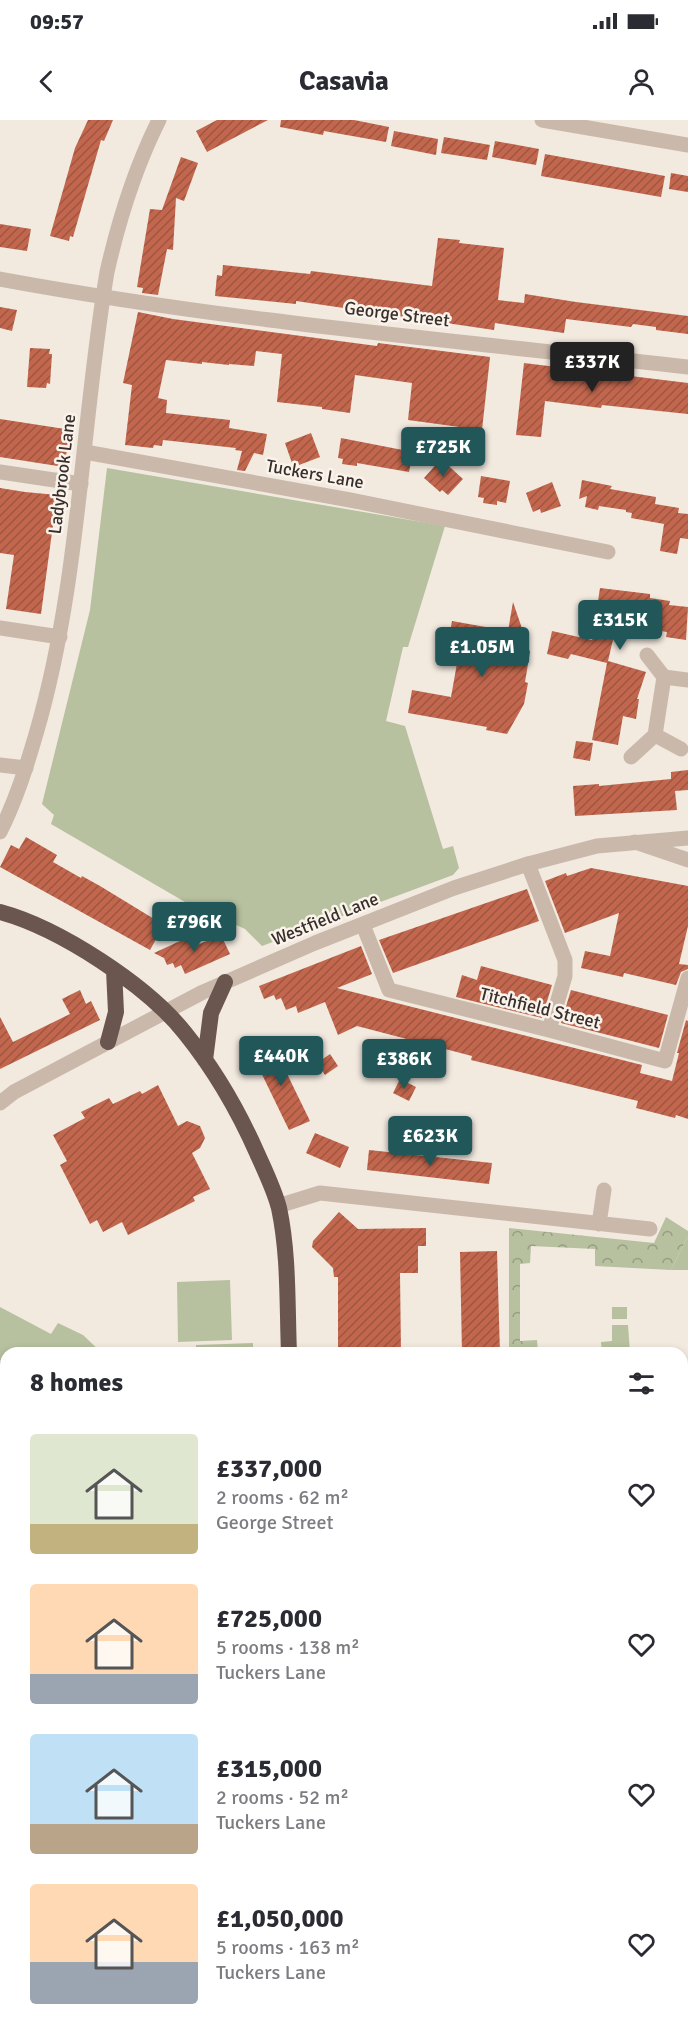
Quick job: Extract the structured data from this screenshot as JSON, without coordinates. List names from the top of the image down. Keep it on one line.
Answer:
{"streets":{"street":["George Street","Ladybrook Lane","Tuckers Lane","Westfield Lane","Titchfield Street"]},"crossings":[["George Street","Ladybrook Lane"],["Ladybrook Lane","Tuckers Lane"],["Westfield Lane","Titchfield Street"]],"page":{"status":"09:57","header":"Casavia","price":["£337K","£725K","£315K","£1.05M","£796K","£440K","£386K","£623K"],"heading":"8 homes","list":[{"name":"£337,000","note":"2 rooms · 62 m² · George Street"},{"name":"£725,000","note":"5 rooms · 138 m² · Tuckers Lane"},{"name":"£315,000","note":"2 rooms · 52 m² · Tuckers Lane"},{"name":"£1,050,000","note":"5 rooms · 163 m² · Tuckers Lane"}]}}
